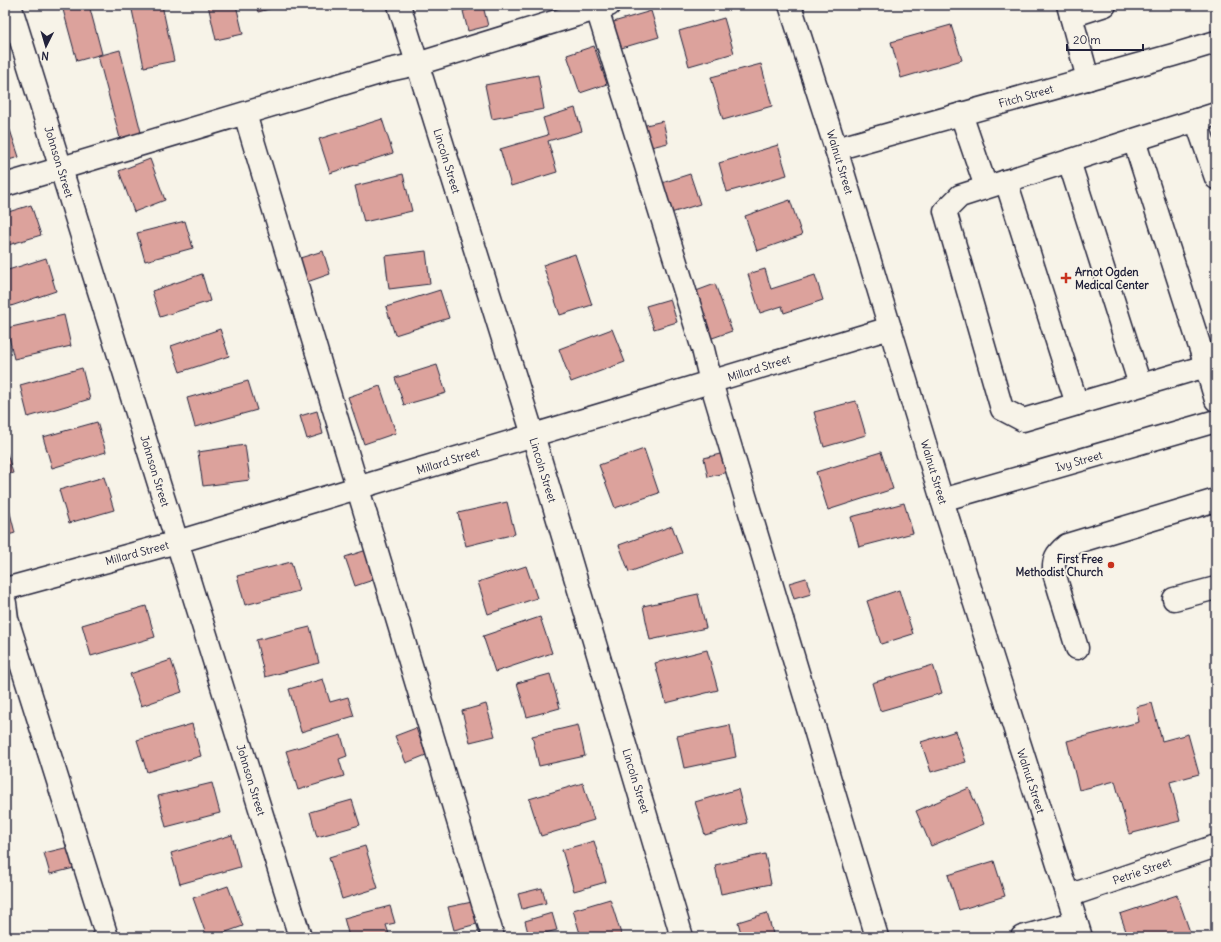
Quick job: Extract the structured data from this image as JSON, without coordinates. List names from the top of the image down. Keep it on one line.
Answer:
{"streets":{"street":["Fitch Street","Lincoln Street","Johnson Street","Walnut Street","Millard Street","Ivy Street","Petrie Street"]},"crossings":[["Fitch Street","Walnut Street"],["Lincoln Street","Millard Street"],["Johnson Street","Millard Street"],["Walnut Street","Millard Street"],["Walnut Street","Ivy Street"],["Walnut Street","Petrie Street"]],"places":{"health":["Arnot Ogden Medical Center"],"other":["First Free Methodist Church"]},"scale_bar":"20 m","north":"bottom"}
